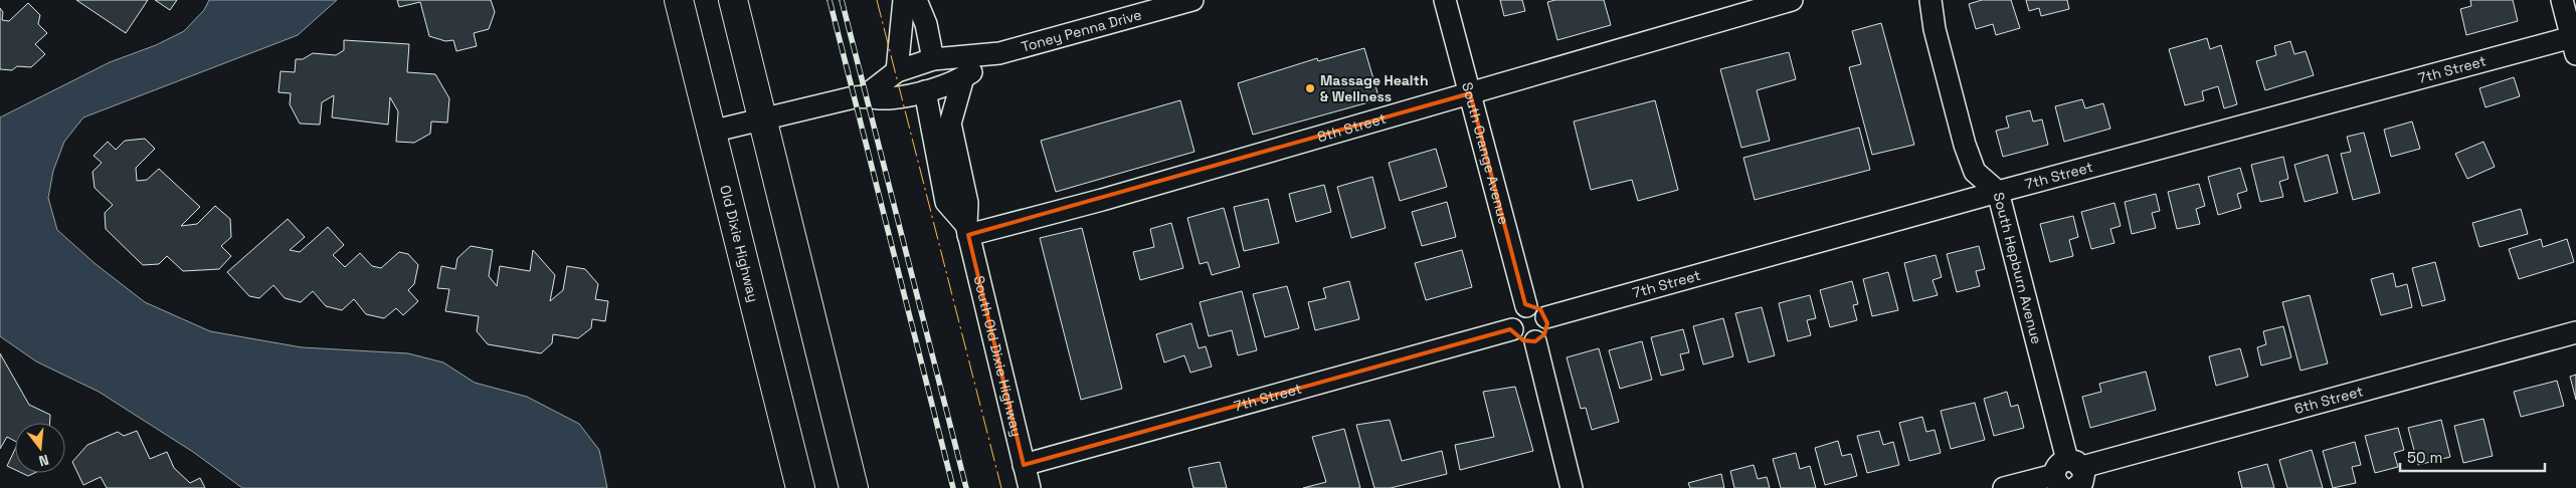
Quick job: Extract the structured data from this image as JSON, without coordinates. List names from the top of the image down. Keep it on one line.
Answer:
{"streets":{"main road":["Old Dixie Highway"],"street":["Toney Penna Drive","7th Street","8th Street","South Orange Avenue","South Hepburn Avenue","South Old Dixie Highway","6th Street"]},"crossings":[["Toney Penna Drive","Old Dixie Highway"],["Toney Penna Drive","South Old Dixie Highway"],["7th Street","South Orange Avenue"],["7th Street","South Hepburn Avenue"],["7th Street","South Old Dixie Highway"],["8th Street","South Orange Avenue"],["8th Street","South Old Dixie Highway"],["South Hepburn Avenue","6th Street"]],"places":["Massage Health & Wellness"],"scale_bar":"50 m","north":"bottom"}
